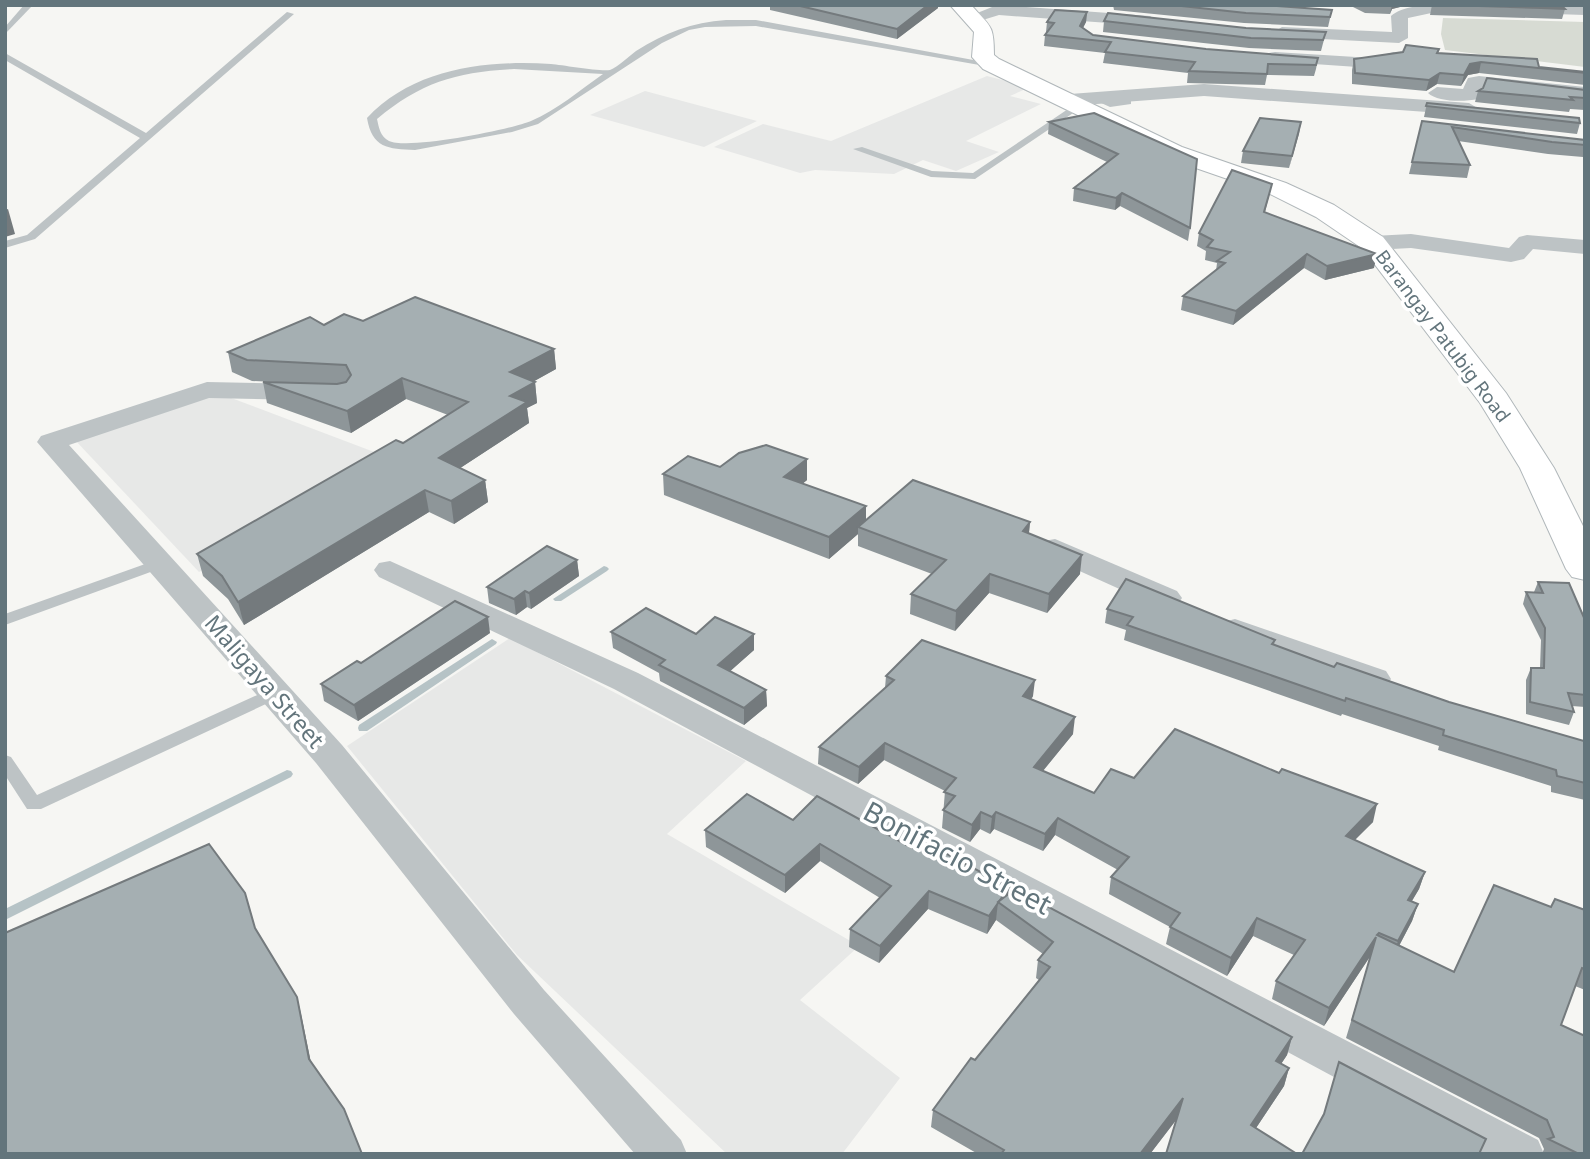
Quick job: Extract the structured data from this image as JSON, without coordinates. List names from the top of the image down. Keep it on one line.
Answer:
{"streets":{"main road":["Barangay Patubig Road"],"street":["Maligaya Street","Bonifacio Street"]}}
